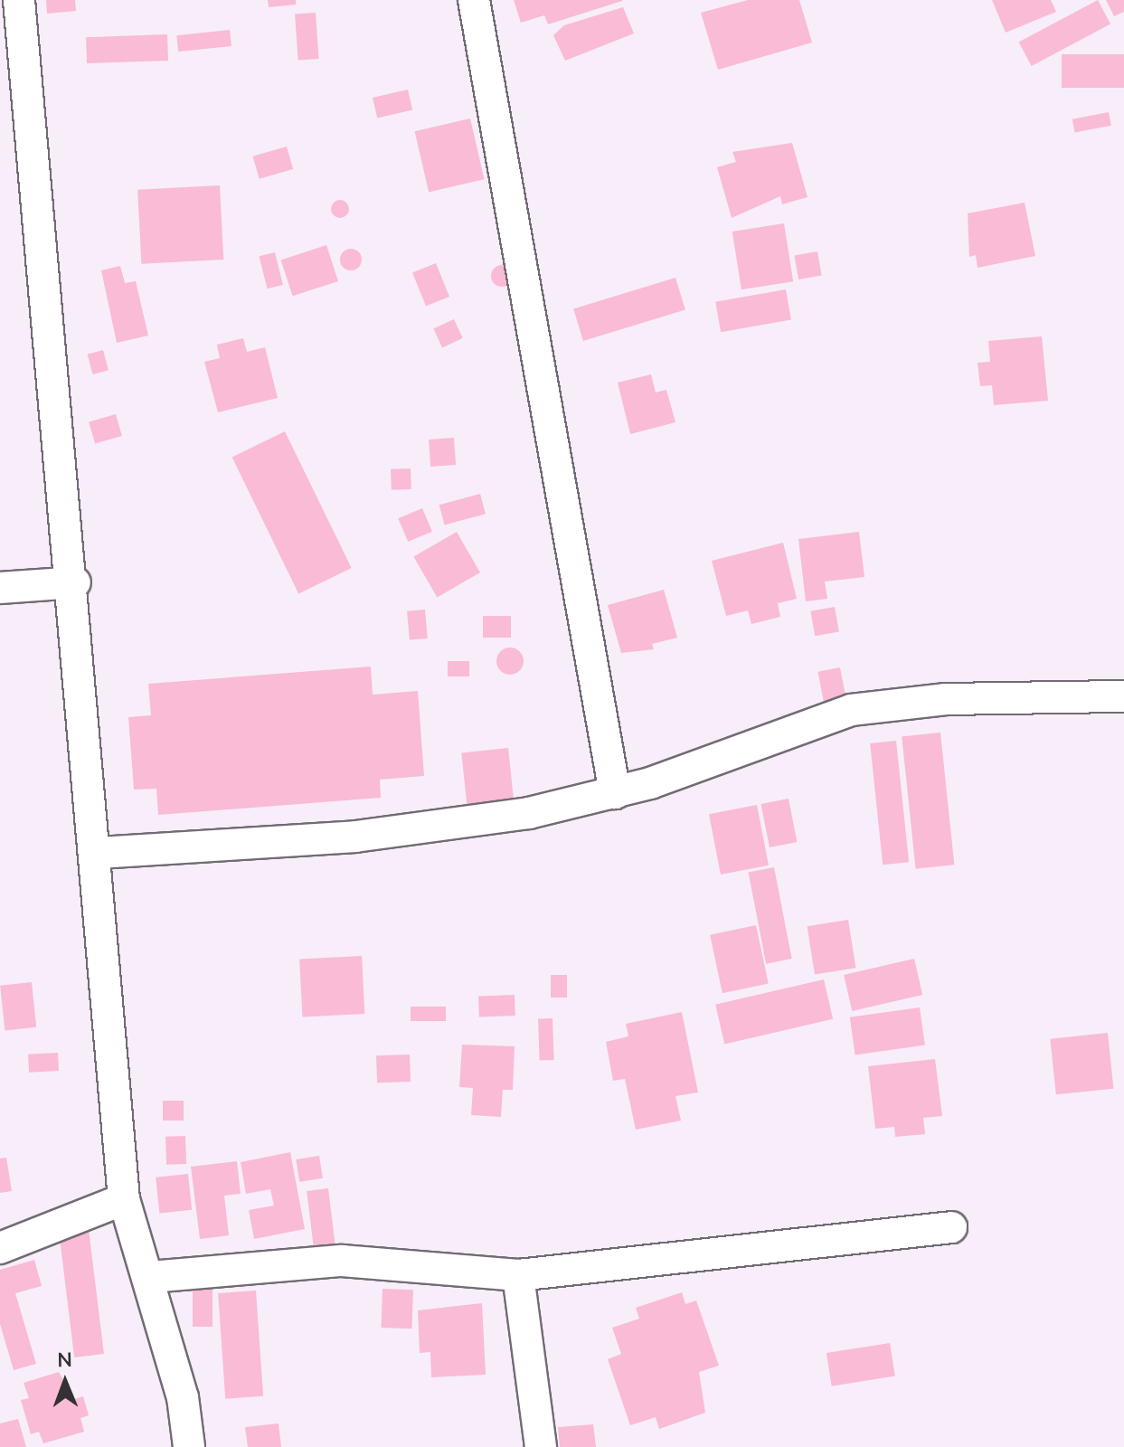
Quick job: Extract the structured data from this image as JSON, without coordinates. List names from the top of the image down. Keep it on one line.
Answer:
{"north":"top"}
